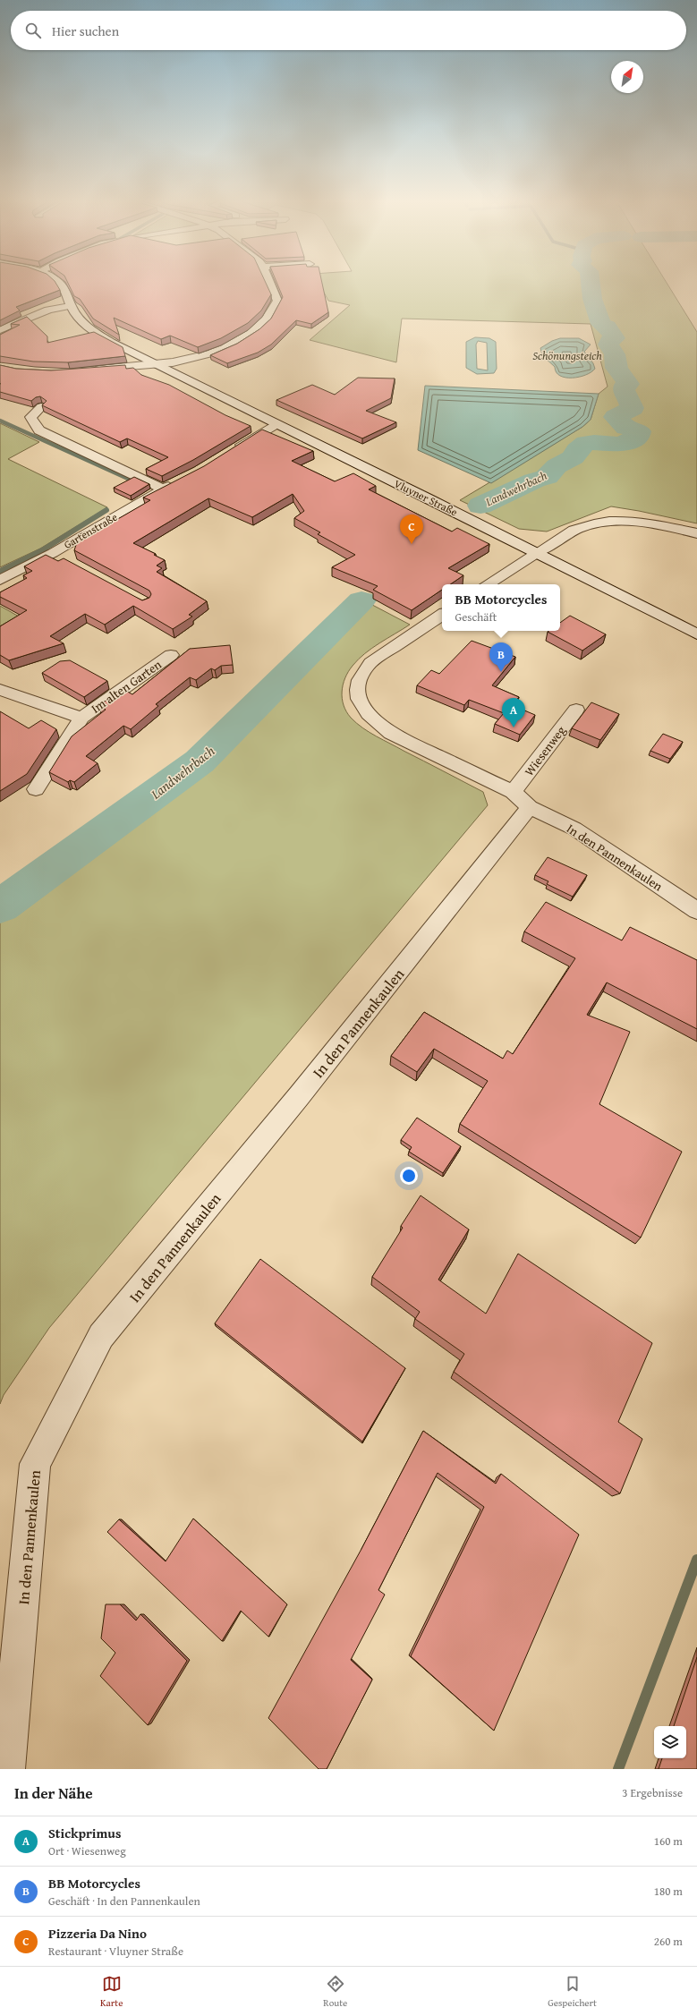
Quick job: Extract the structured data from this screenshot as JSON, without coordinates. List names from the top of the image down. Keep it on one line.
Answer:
{"streets":{"street":["Vluyner Straße","Gartenstraße","Im alten Garten","Wiesenweg","In den Pannenkaulen"]},"crossings":[["Wiesenweg","In den Pannenkaulen"]],"water":["Schönungsteich","Landwehrbach"],"north":"top right","page":{"search":"Hier suchen","pins":["C","B","A"],"popup":["BB Motorcycles","Geschäft"],"heading":["In der Nähe","3 Ergebnisse"],"list":[{"mark":"A","name":"Stickprimus","note":"Ort · Wiesenweg","value":"160 m"},{"mark":"B","name":"BB Motorcycles","note":"Geschäft · In den Pannenkaulen","value":"180 m"},{"mark":"C","name":"Pizzeria Da Nino","note":"Restaurant · Vluyner Straße","value":"260 m"}],"nav":["Karte","Route","Gespeichert"]}}
